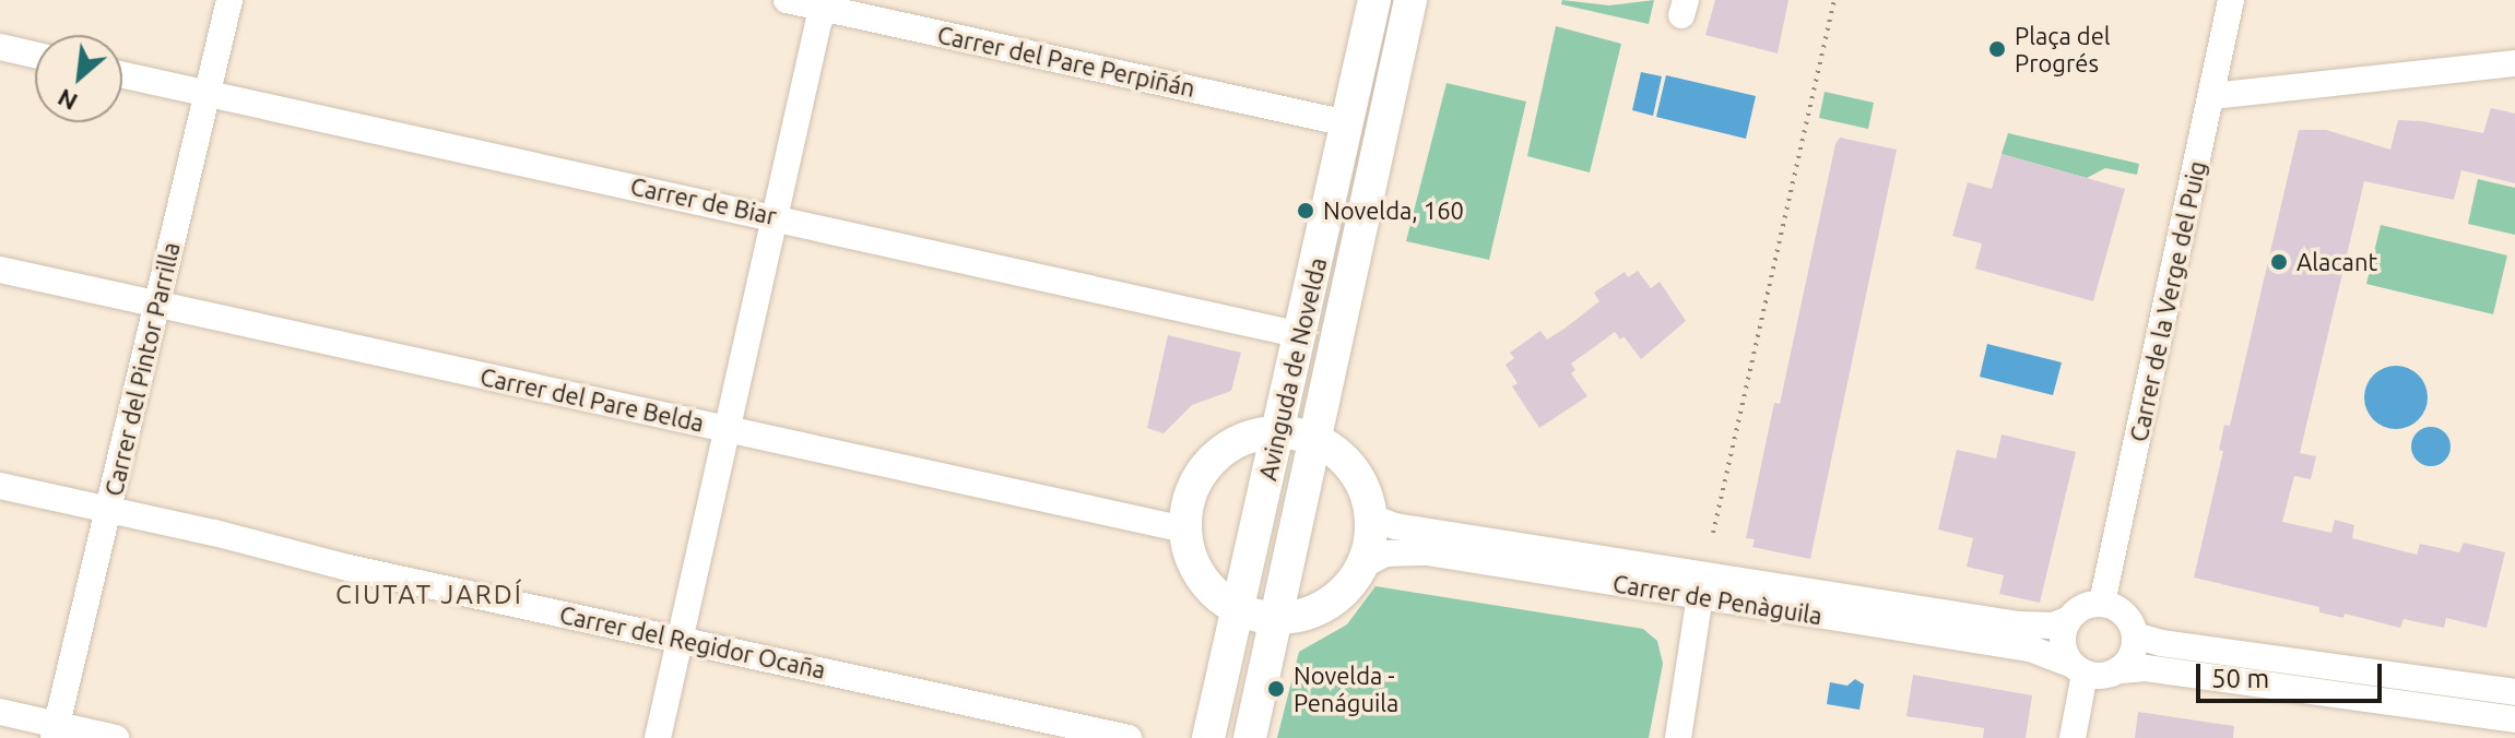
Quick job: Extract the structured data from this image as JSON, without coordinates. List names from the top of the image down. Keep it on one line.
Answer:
{"streets":{"main road":["Avinguda de Novelda"],"street":["Carrer del Pare Perpiñán","Carrer de Biar","Carrer de la Verge del Puig","Carrer del Pintor Parrilla","Carrer del Pare Belda","Carrer de Penàguila","Carrer del Regidor Ocaña"]},"crossings":[["Carrer del Pare Perpiñán","Avinguda de Novelda"],["Carrer de Biar","Carrer del Pintor Parrilla"],["Carrer de Biar","Avinguda de Novelda"],["Carrer de la Verge del Puig","Carrer de Penàguila"],["Carrer del Pintor Parrilla","Carrer del Pare Belda"],["Carrer del Pintor Parrilla","Carrer del Regidor Ocaña"]],"districts":["CIUTAT JARDÍ"],"places":["Plaça del Progrés","Novelda, 160","Alacant","Novelda - Penáguila"],"scale_bar":"50 m","north":"bottom left"}
